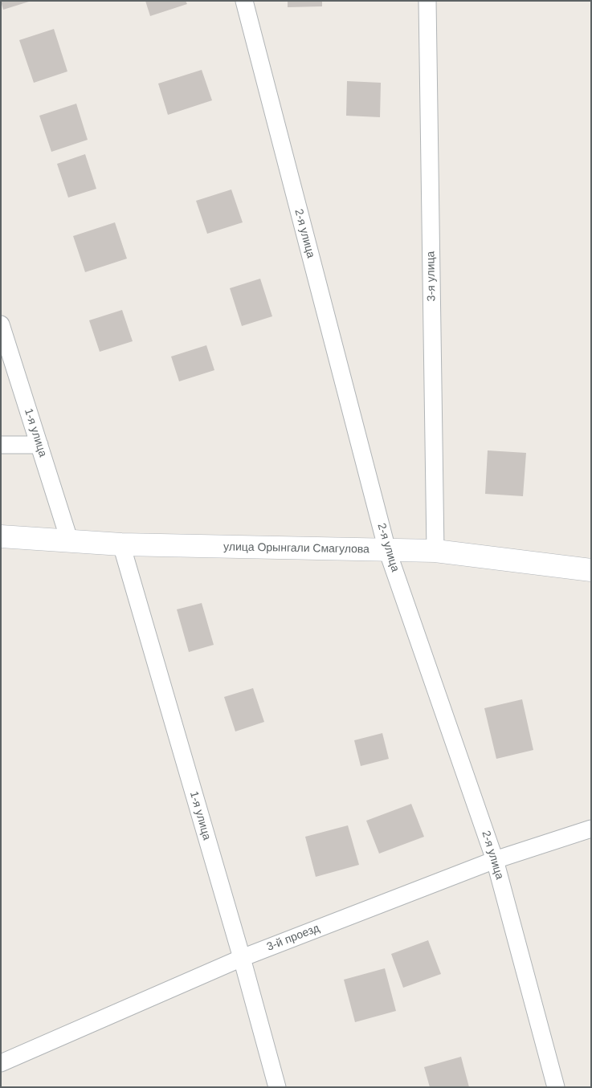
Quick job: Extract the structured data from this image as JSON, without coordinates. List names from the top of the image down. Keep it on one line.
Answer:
{"streets":{"main road":["улица Орынгали Смагулова"],"street":["2-я улица","3-я улица","1-я улица","3-й проезд"]},"crossings":[["2-я улица","улица Орынгали Смагулова"],["2-я улица","3-й проезд"],["3-я улица","улица Орынгали Смагулова"],["1-я улица","улица Орынгали Смагулова"],["1-я улица","3-й проезд"]]}
